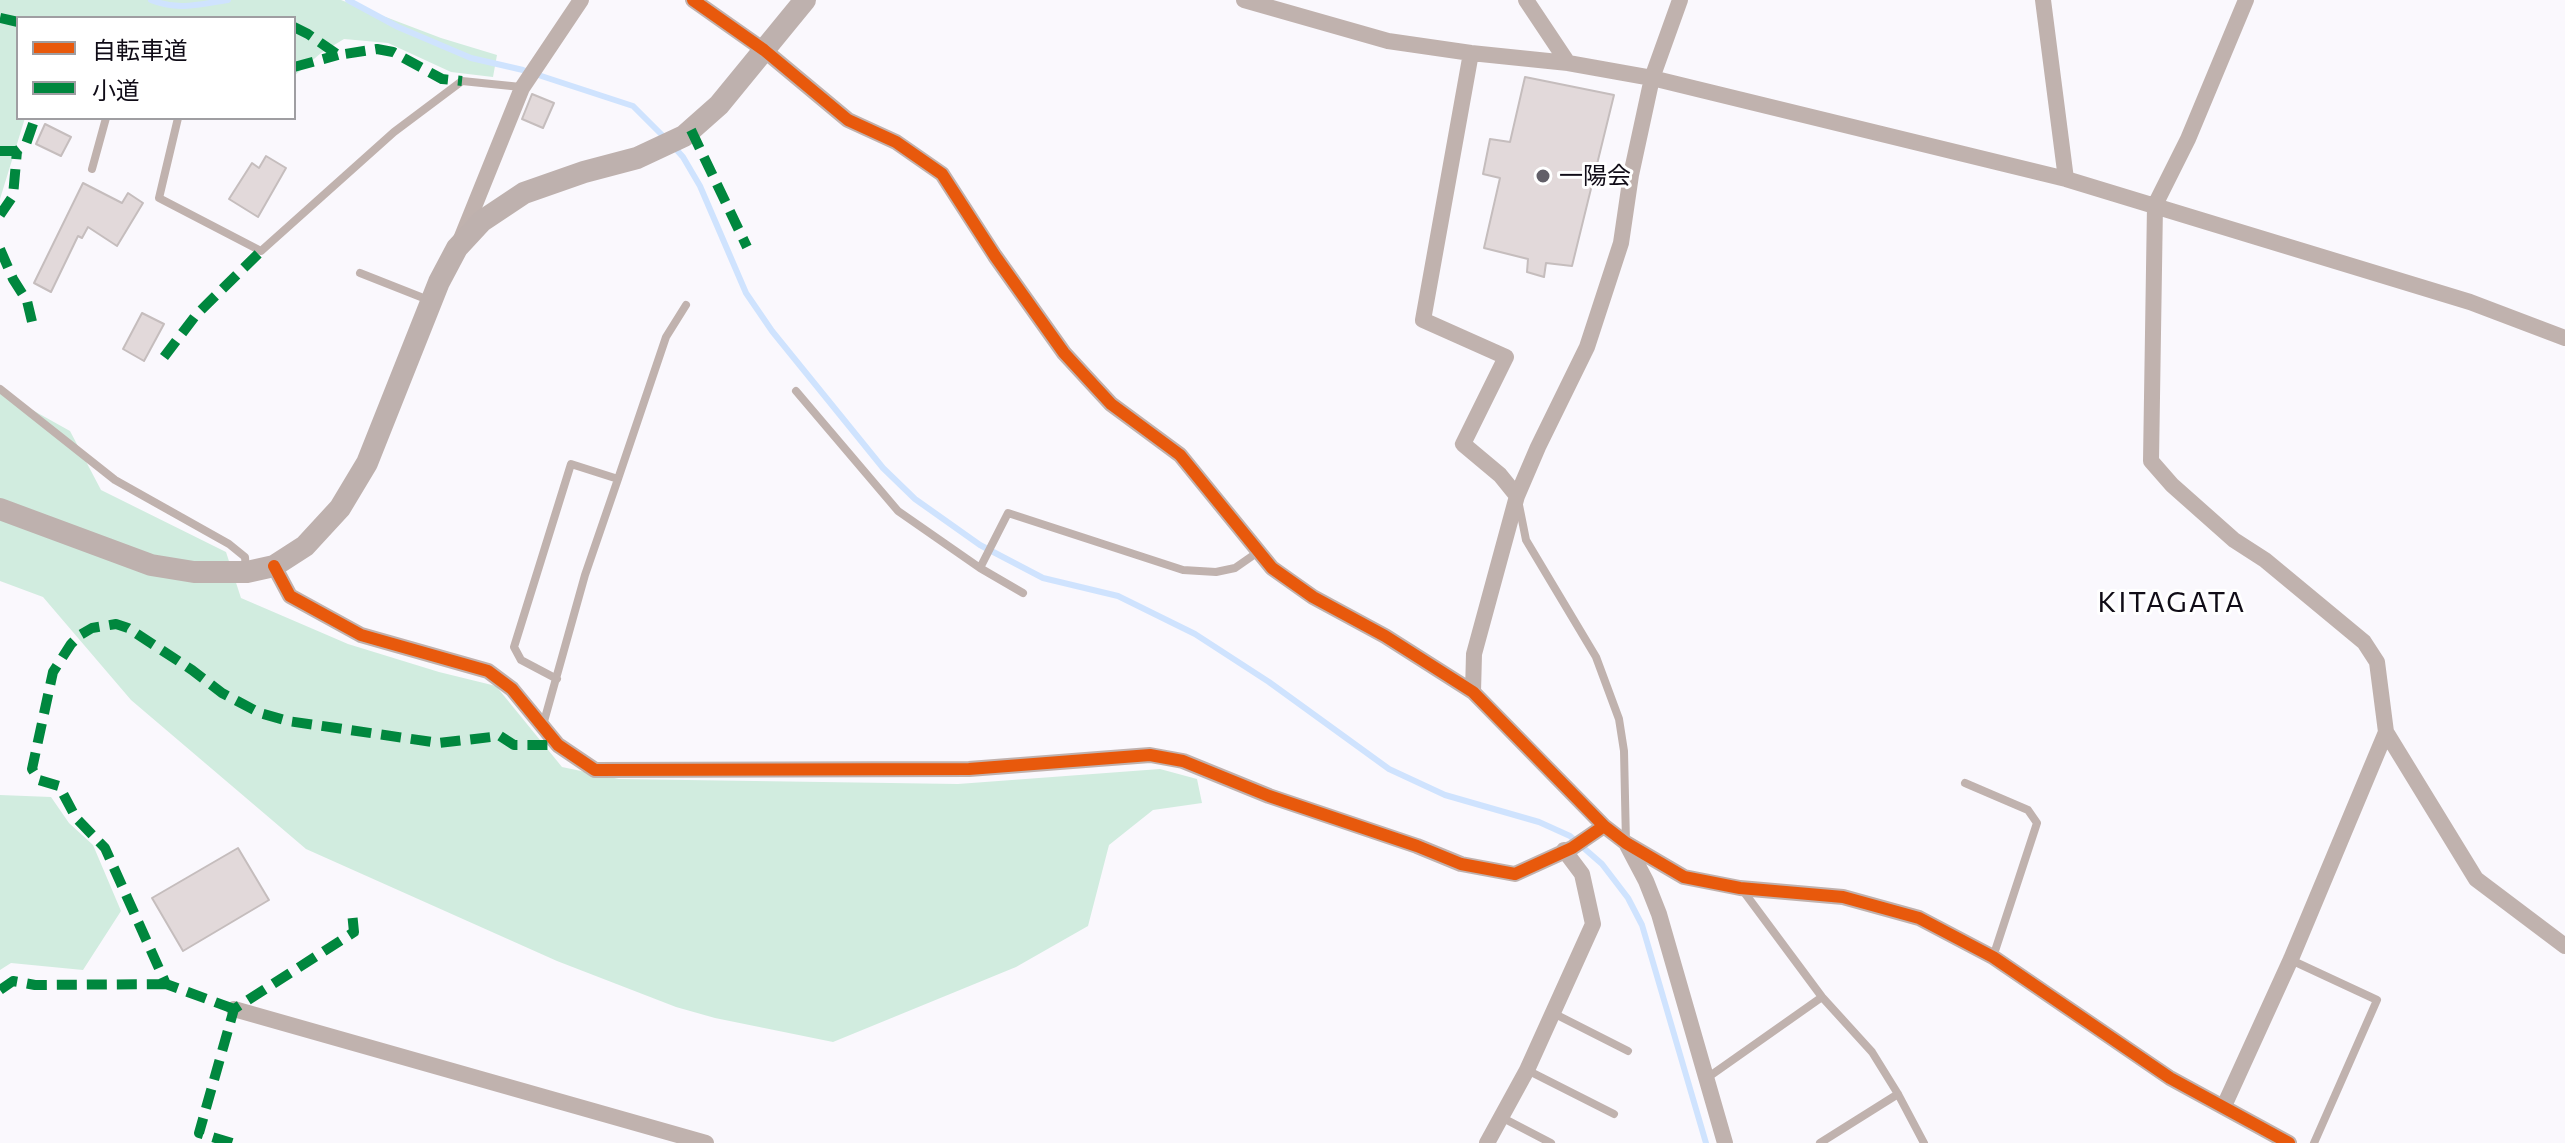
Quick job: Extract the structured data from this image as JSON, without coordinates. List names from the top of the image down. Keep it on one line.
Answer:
{"districts":["KITAGATA"],"places":["一陽会"],"legend":["自転車道","小道"]}
